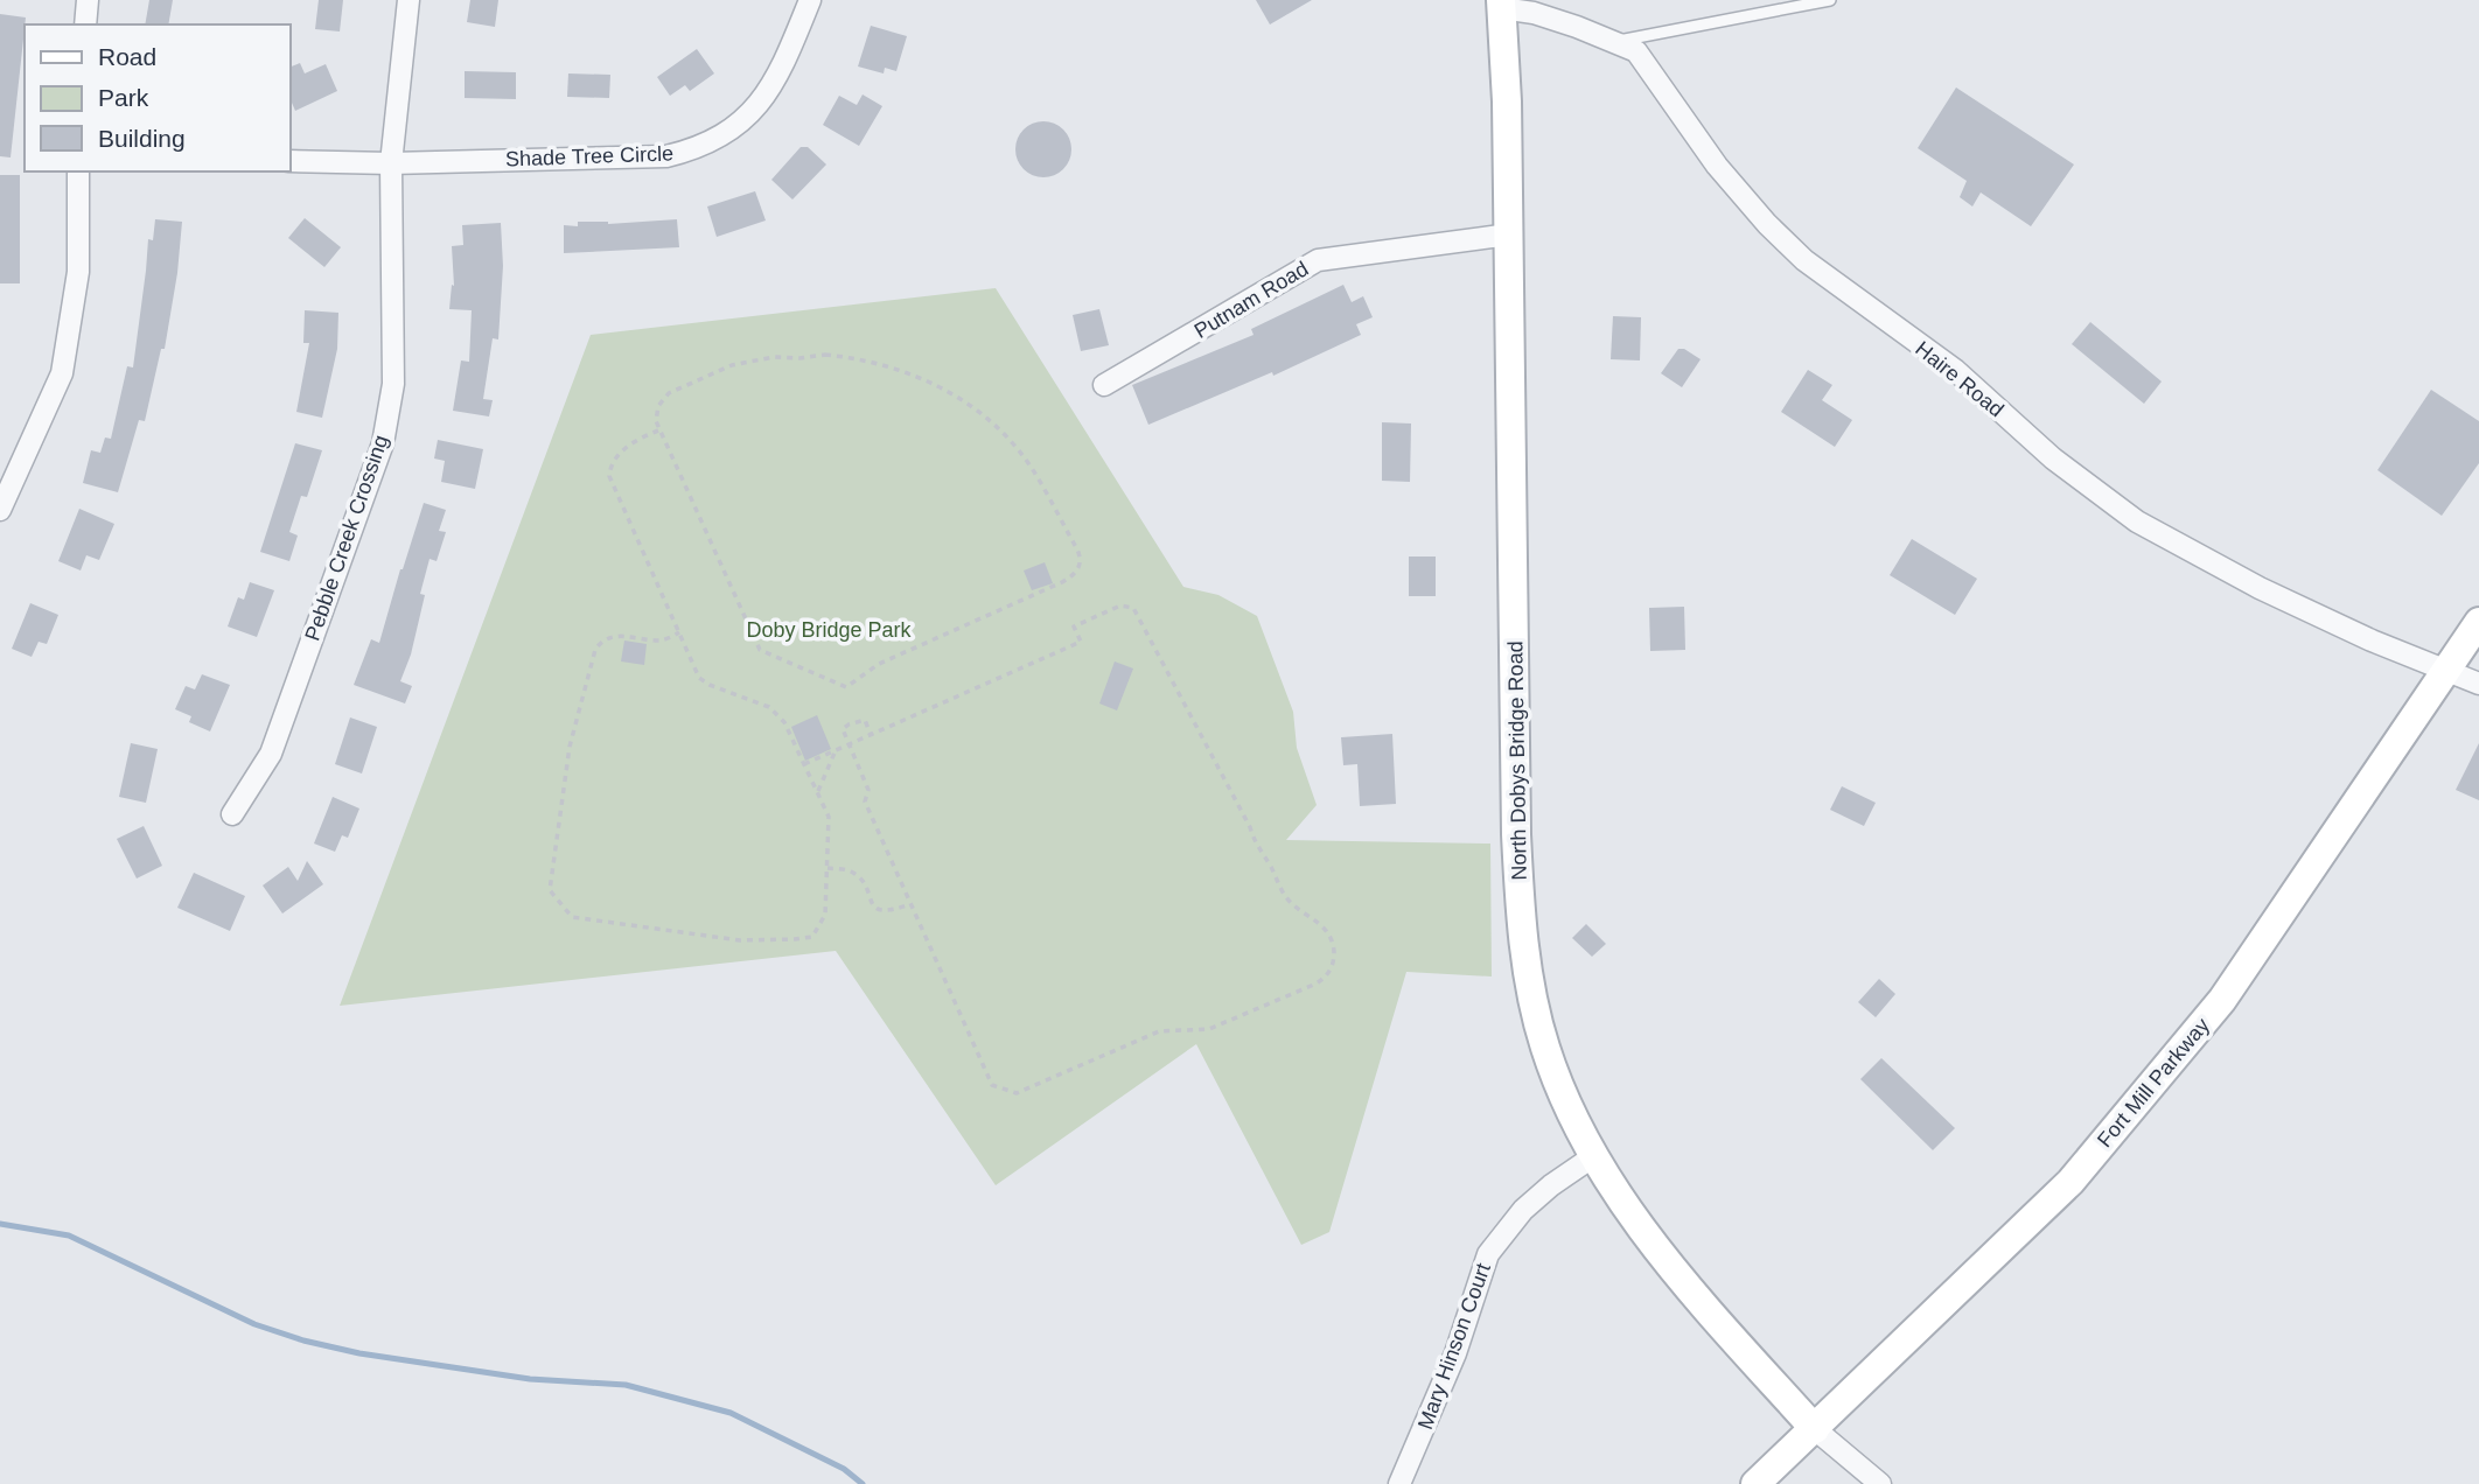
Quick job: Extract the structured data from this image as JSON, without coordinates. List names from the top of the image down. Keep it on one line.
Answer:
{"streets":{"street":["Shade Tree Circle","Putnam Road","Haire Road","Pebble Creek Crossing","North Dobys Bridge Road","Fort Mill Parkway","Mary Hinson Court"]},"crossings":[["Shade Tree Circle","Pebble Creek Crossing"],["Putnam Road","North Dobys Bridge Road"],["Haire Road","North Dobys Bridge Road"],["Haire Road","Fort Mill Parkway"],["North Dobys Bridge Road","Fort Mill Parkway"],["North Dobys Bridge Road","Mary Hinson Court"]],"parks":["Doby Bridge Park"],"legend":["Road","Park","Building"]}
